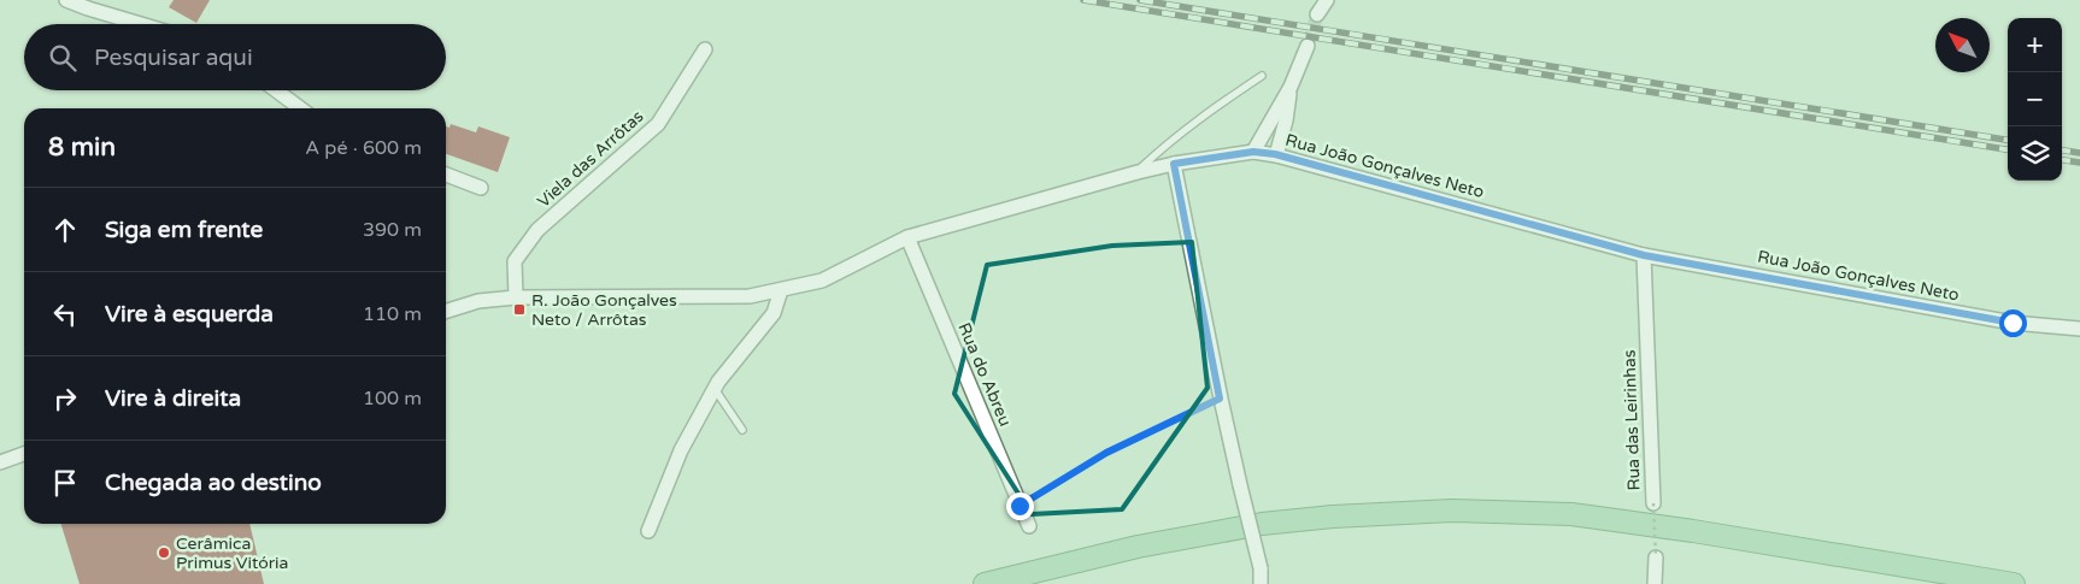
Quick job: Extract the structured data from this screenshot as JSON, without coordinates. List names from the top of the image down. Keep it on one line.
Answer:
{"streets":{"street":["Viela das Arrôtas","Rua João Gonçalves Neto","Rua do Abreu","Rua das Leirinhas"]},"crossings":[["Viela das Arrôtas","Rua João Gonçalves Neto"],["Rua João Gonçalves Neto","Rua do Abreu"],["Rua João Gonçalves Neto","Rua das Leirinhas"]],"places":{"transit":["R. João Gonçalves Neto / Arrôtas"],"other":["Cerâmica Primus Vitória"]},"north":"top left","page":{"map_buttons":["+","−"],"search":"Pesquisar aqui","heading":["8 min","A pé · 600 m"],"list":[["Siga em frente","390 m"],["Vire à esquerda","110 m"],["Vire à direita","100 m"],"Chegada ao destino"]}}
